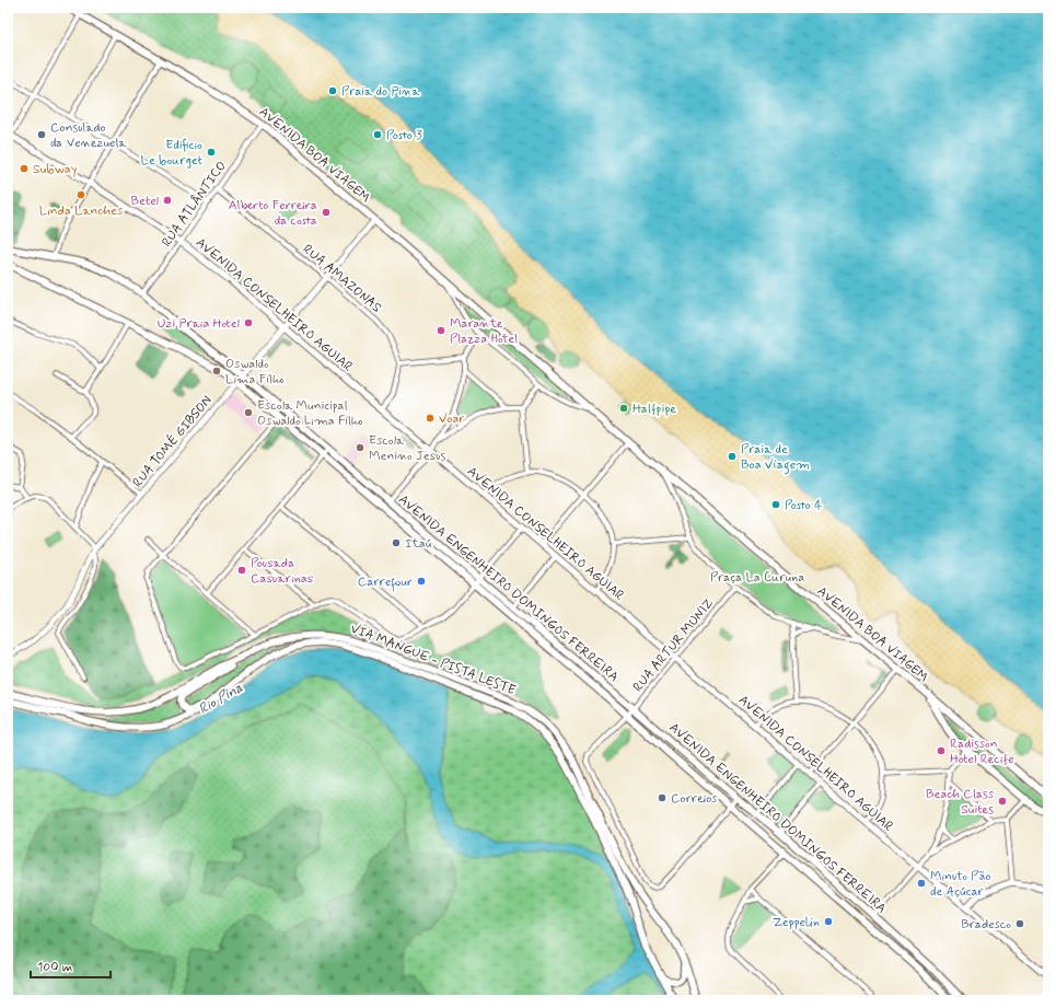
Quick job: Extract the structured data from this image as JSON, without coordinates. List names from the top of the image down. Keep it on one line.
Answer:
{"streets":{"main road":["AVENIDA BOA VIAGEM","AVENIDA CONSELHEIRO AGUIAR","AVENIDA ENGENHEIRO DOMINGOS FERREIRA","VIA MANGUE - PISTA LESTE"],"street":["RUA ATLÂNTICO","RUA AMAZONAS","RUA TOMÉ GIBSON","RUA ARTUR MUNIZ"]},"crossings":[["AVENIDA BOA VIAGEM","RUA ATLÂNTICO"],["AVENIDA BOA VIAGEM","RUA TOMÉ GIBSON"],["AVENIDA BOA VIAGEM","RUA ARTUR MUNIZ"],["RUA ATLÂNTICO","RUA AMAZONAS"],["RUA ATLÂNTICO","AVENIDA CONSELHEIRO AGUIAR"],["RUA ATLÂNTICO","AVENIDA ENGENHEIRO DOMINGOS FERREIRA"],["RUA AMAZONAS","RUA TOMÉ GIBSON"],["AVENIDA CONSELHEIRO AGUIAR","RUA TOMÉ GIBSON"],["AVENIDA CONSELHEIRO AGUIAR","RUA ARTUR MUNIZ"],["RUA TOMÉ GIBSON","AVENIDA ENGENHEIRO DOMINGOS FERREIRA"],["AVENIDA ENGENHEIRO DOMINGOS FERREIRA","RUA ARTUR MUNIZ"]],"water":["Rio Pina"],"parks":["Praça La Curuna"],"places":["Praia do Pina","Consulado da Venezuela","Posto 3","Edificio Le bourget","Subway","Linda Lanches","Betel","Alberto Ferreira da costa","Uzi Praia Hotel","Marante Plazza Hotel","Oswaldo Lima Filho","Halfpipe","Escola Municipal Oswaldo Lima Filho","Voar","Escola Menino Jesus","Praia de Boa Viagem","Posto 4","Itaú","Pousada Casuarinas","Carrefour","Radisson Hotel Recife","Correios","Beach Class Suites","Minuto Pão de Açúcar","Zeppelin","Bradesco"],"scale_bar":"100 m"}
